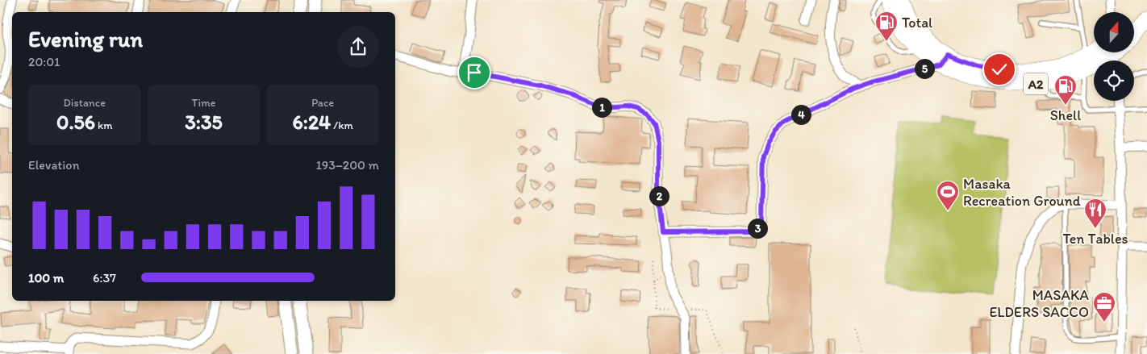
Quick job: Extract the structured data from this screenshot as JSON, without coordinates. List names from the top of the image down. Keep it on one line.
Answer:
{"streets":{"main road":["A2"]},"places":{"fuel station":["Total","Shell"],"sports":["Masaka Recreation Ground"],"restaurant":["Ten Tables"],"office":["MASAKA ELDERS SACCO"]},"north":"top","page":{"heading":["Evening run","20:01"],"pins":["5","1","4","2","3"],"stats":[["Distance","0.56 km"],["Time","3:35"],["Pace","6:24 /km"]],"chart":["Elevation","193–200 m"],"list":[{"name":"100 m","note":"6:37"}]}}
